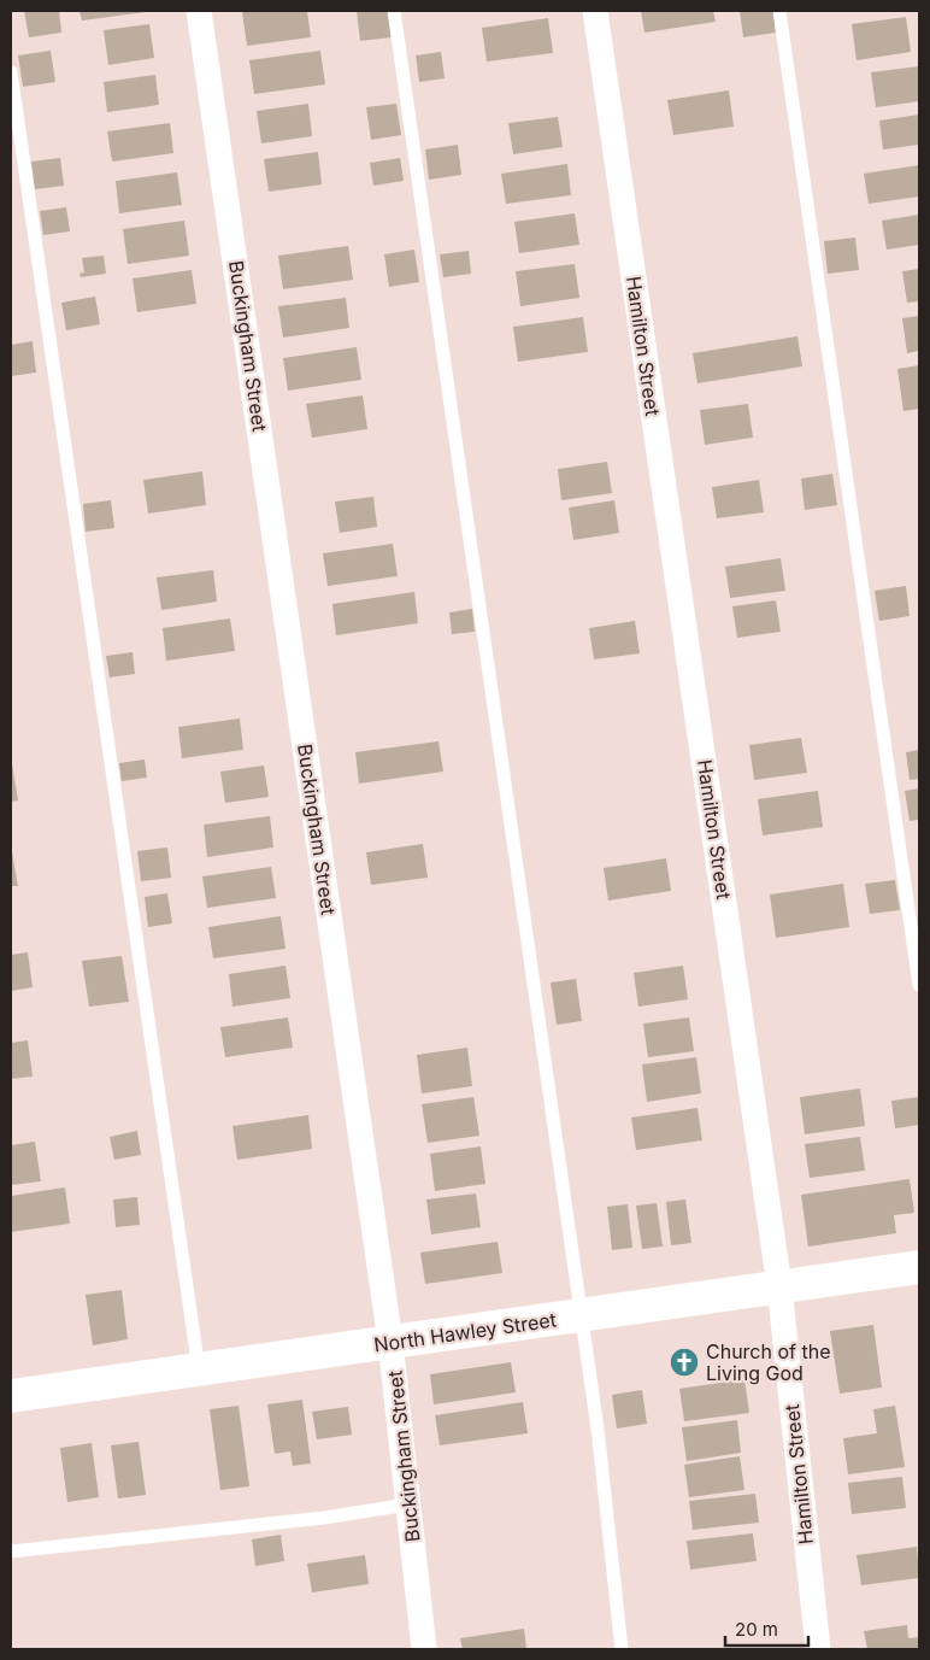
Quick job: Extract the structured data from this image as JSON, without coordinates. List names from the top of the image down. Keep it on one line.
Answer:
{"streets":{"street":["Buckingham Street","Hamilton Street","North Hawley Street"]},"crossings":[["Buckingham Street","North Hawley Street"],["Hamilton Street","North Hawley Street"]],"places":{"church":["Church of the Living God"]},"scale_bar":"20 m"}
